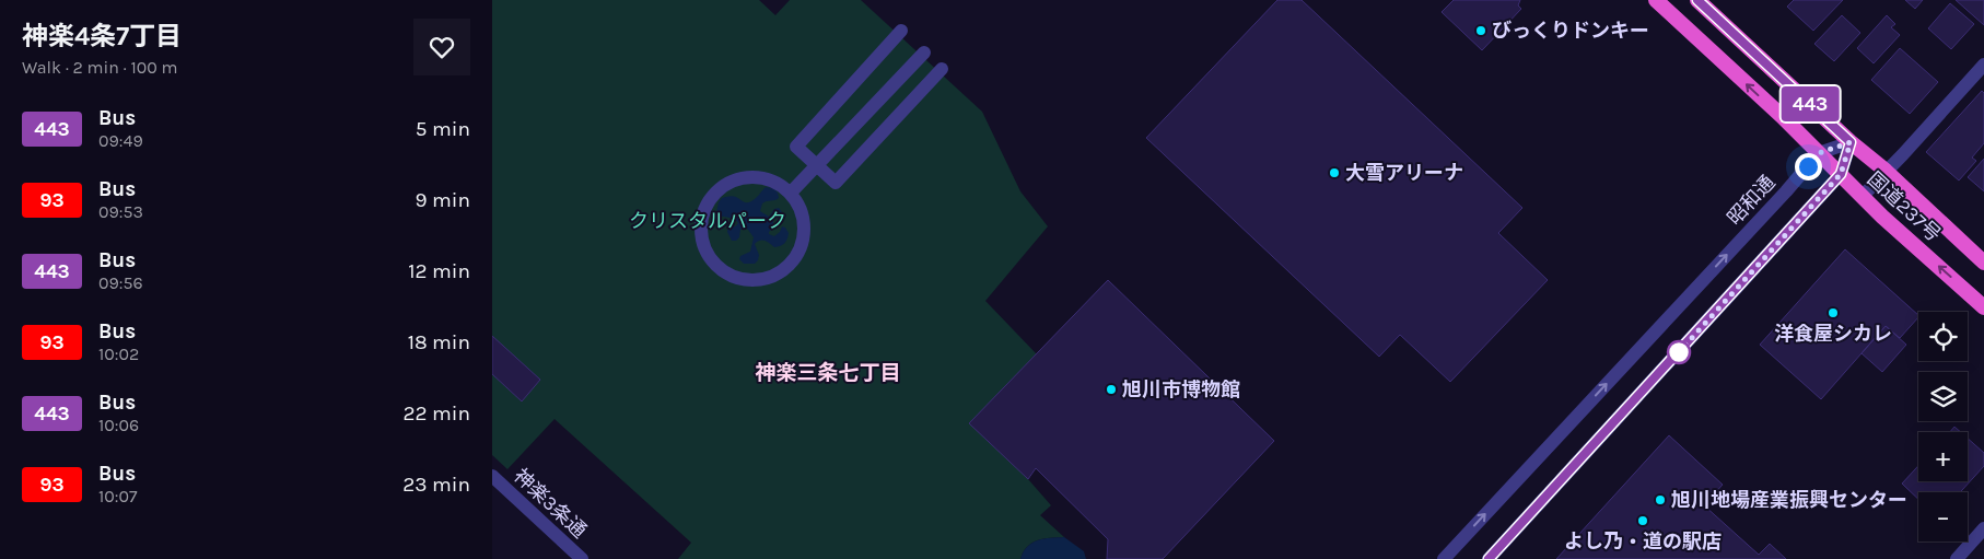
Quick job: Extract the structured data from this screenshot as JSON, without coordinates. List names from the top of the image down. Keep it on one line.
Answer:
{"streets":{"highway":["国道237号"],"street":["昭和通","神楽3条通"]},"crossings":[["昭和通","国道237号"]],"districts":["神楽三条七丁目"],"parks":["クリスタルパーク"],"places":["びっくりドンキー","大雪アリーナ","洋食屋シカレ","旭川市博物館","旭川地場産業振興センター","よし乃・道の駅店"],"lines":["bus line 443"],"page":{"heading":["神楽4条7丁目","Walk · 2 min · 100 m"],"on_map":"443","list":[{"mark":"443","name":"Bus","note":"09:49","value":"5 min"},{"mark":"93","name":"Bus","note":"09:53","value":"9 min"},{"mark":"443","name":"Bus","note":"09:56","value":"12 min"},{"mark":"93","name":"Bus","note":"10:02","value":"18 min"},{"mark":"443","name":"Bus","note":"10:06","value":"22 min"},{"mark":"93","name":"Bus","note":"10:07","value":"23 min"}],"map_buttons":["+","−"]}}
